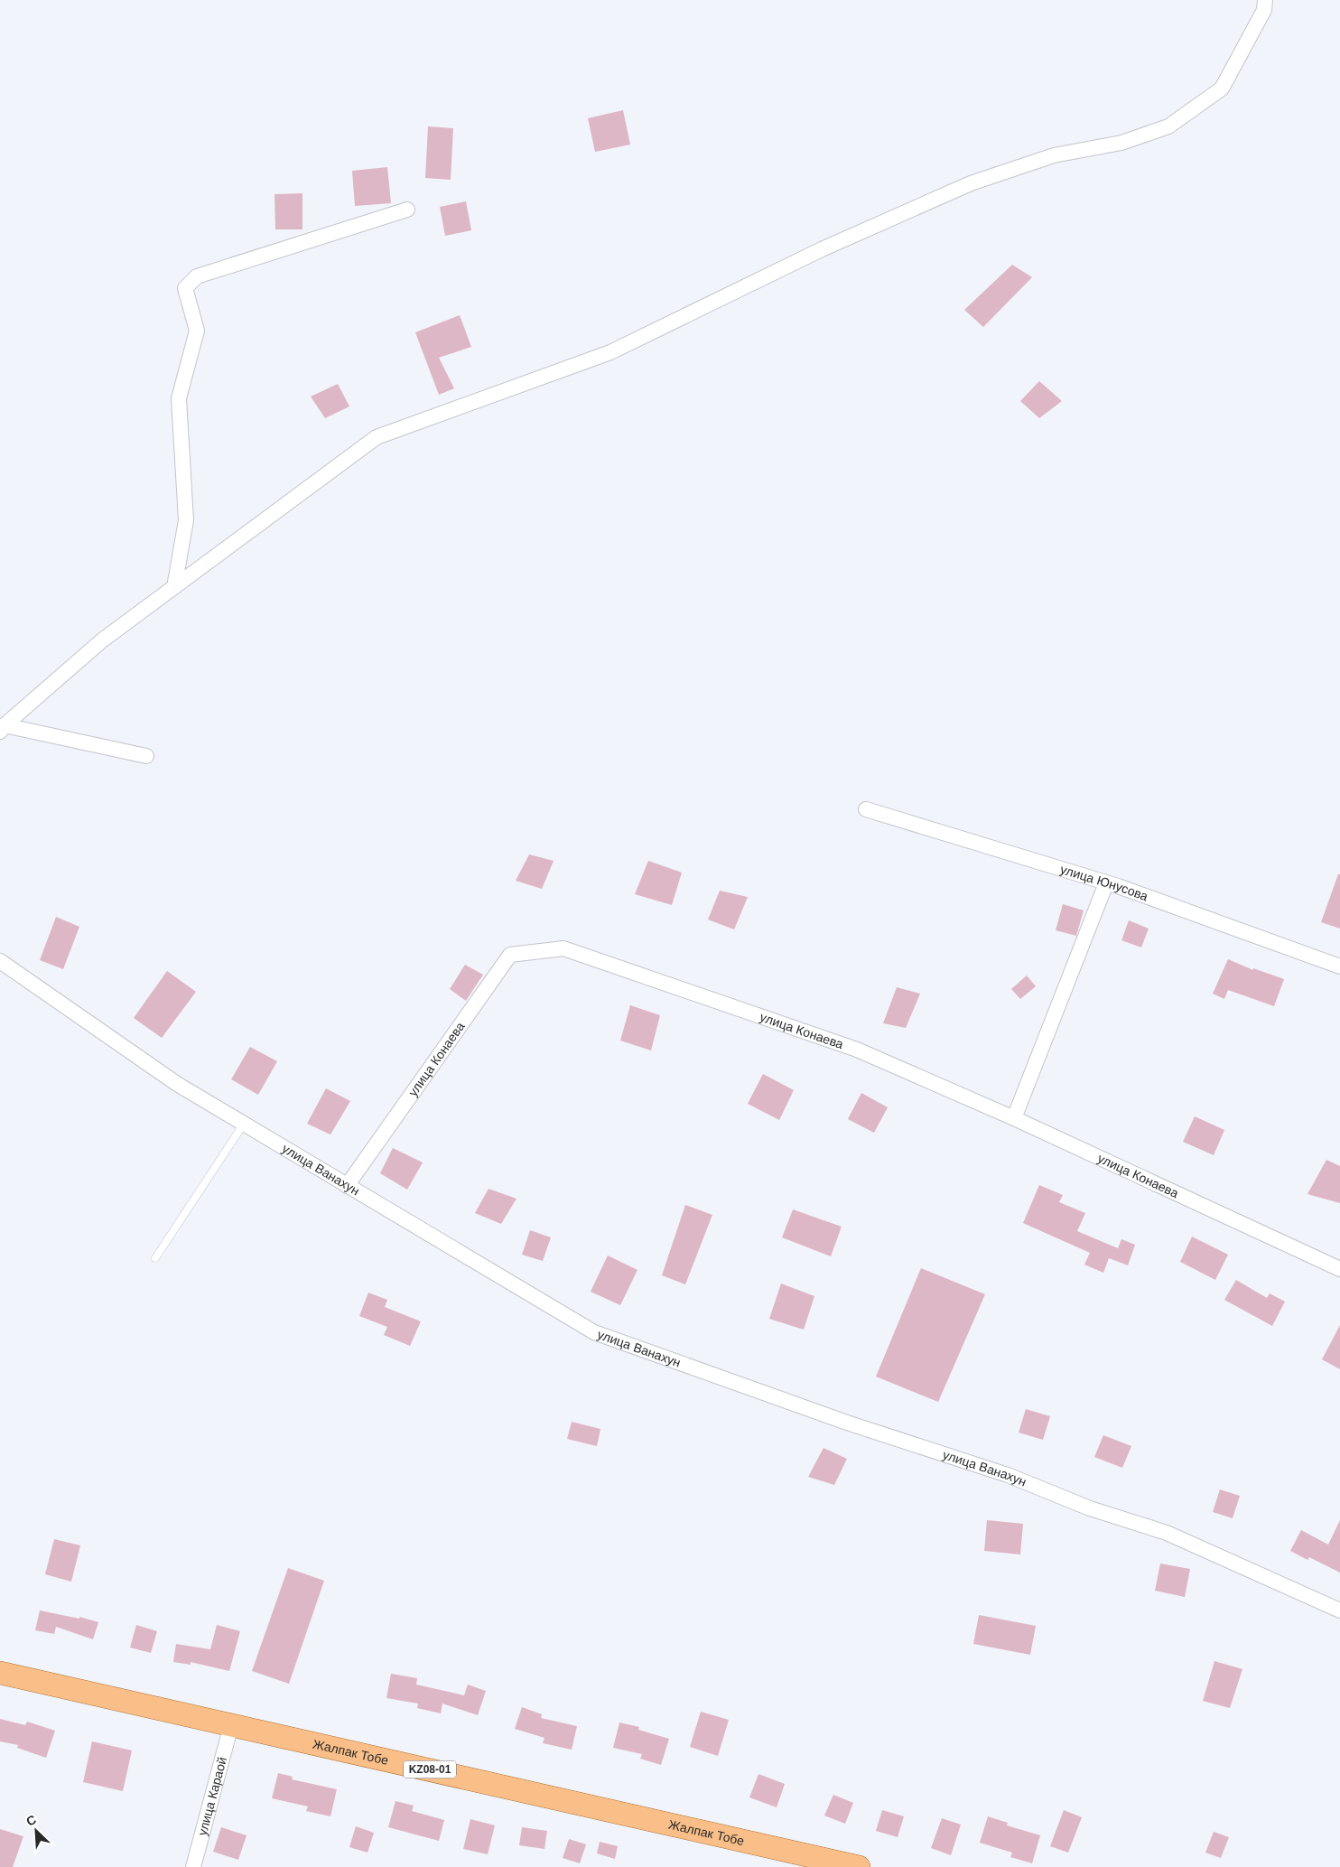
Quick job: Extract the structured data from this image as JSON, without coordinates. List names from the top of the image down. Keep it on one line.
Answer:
{"streets":{"main road":["Жалпак Тобе","KZ08-01"],"street":["улица Юнусова","улица Конаева","улица Ванахун","улица Караой"]},"crossings":[["улица Конаева","улица Ванахун"],["Жалпак Тобе","улица Караой"]],"north":"top left"}
